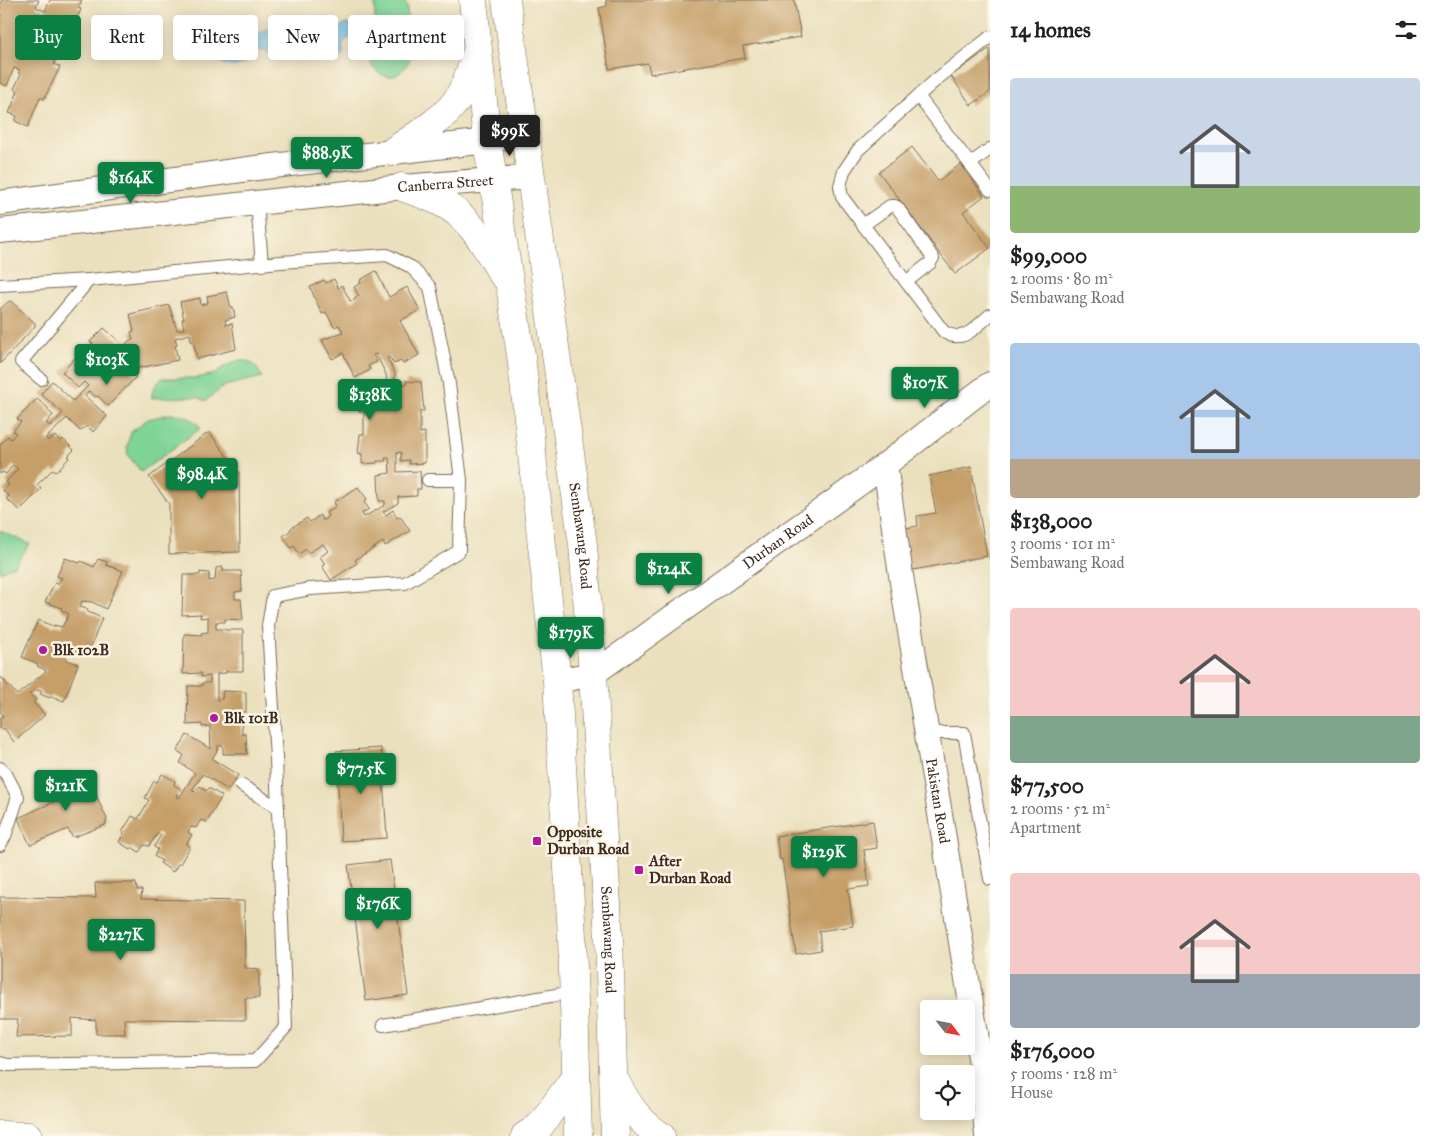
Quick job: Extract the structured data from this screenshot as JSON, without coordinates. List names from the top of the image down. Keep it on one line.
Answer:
{"streets":{"main road":["Sembawang Road"],"street":["Canberra Street","Durban Road","Pakistan Road"]},"crossings":[["Canberra Street","Sembawang Road"],["Sembawang Road","Durban Road"],["Durban Road","Pakistan Road"]],"places":{"other":["Blk 102B","Blk 101B"],"transit":["Opposite Durban Road","After Durban Road"]},"north":"bottom right","page":{"heading":"14 homes","chip":["Buy","Rent","Filters","New","Apartment"],"list":[{"name":"$99,000","note":"2 rooms · 80 m² · Sembawang Road"},{"name":"$138,000","note":"3 rooms · 101 m² · Sembawang Road"},{"name":"$77,500","note":"2 rooms · 52 m² · Apartment"},{"name":"$176,000","note":"5 rooms · 128 m² · House"}],"price":["$99K","$88.9K","$164K","$103K","$107K","$138K","$98.4K","$124K","$179K","$77.5K","$121K","$129K","$176K","$227K"]}}
